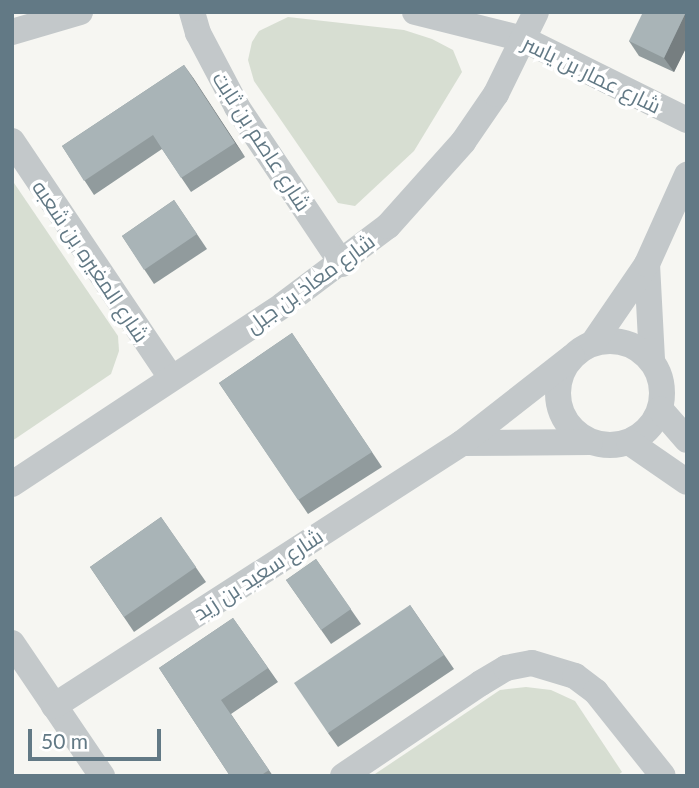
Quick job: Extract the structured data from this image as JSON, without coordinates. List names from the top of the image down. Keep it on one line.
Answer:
{"streets":{"street":["شارع عمار بن ياسر","شارع عاصم بن ثابت","شارع المغيره بن شعبه","شارع معاذ بن جبل","شارع سعيد بن زيد"]},"crossings":[["شارع عمار بن ياسر","شارع معاذ بن جبل"],["شارع عاصم بن ثابت","شارع معاذ بن جبل"],["شارع المغيره بن شعبه","شارع معاذ بن جبل"]],"scale_bar":"50 m"}
